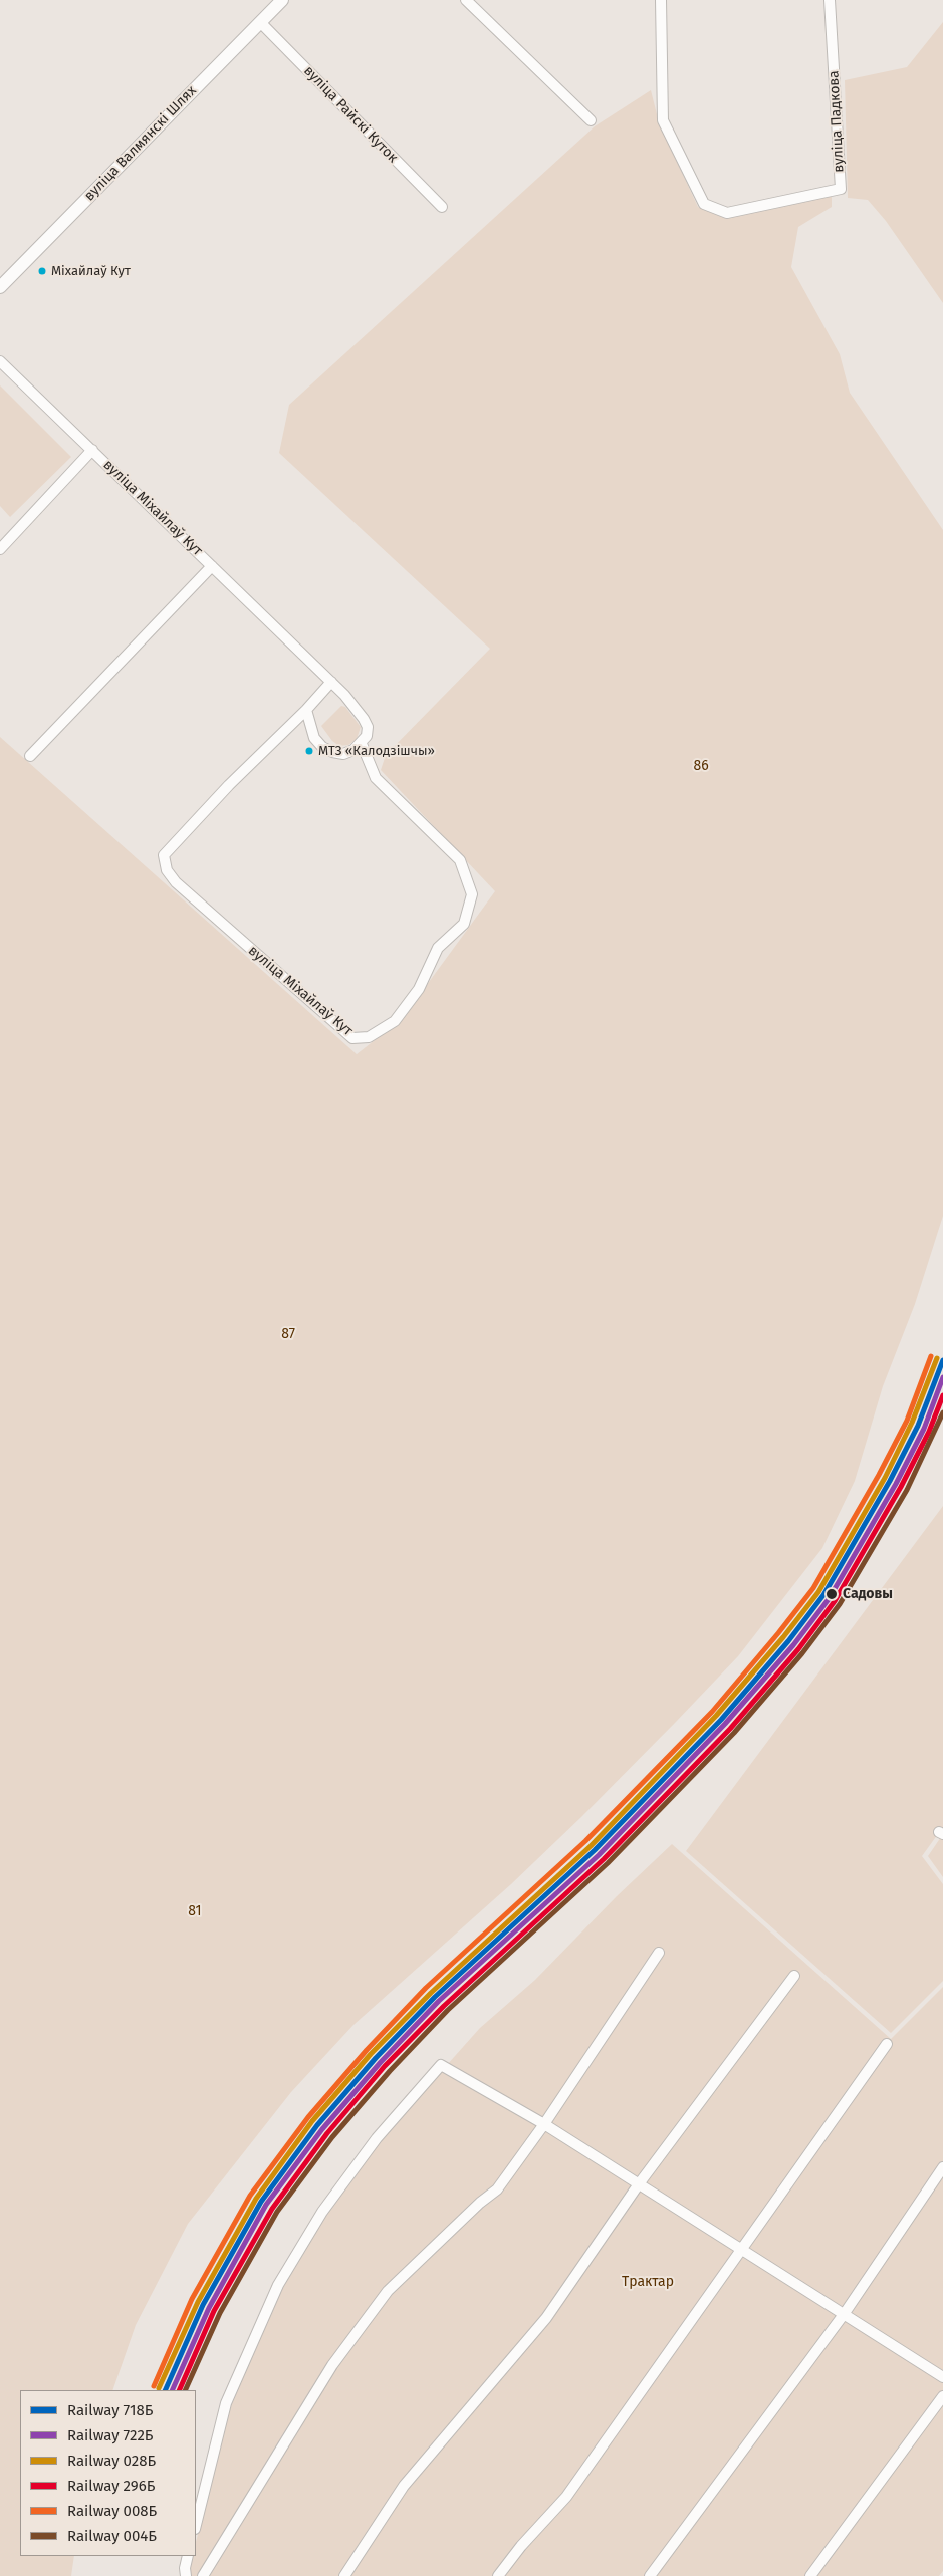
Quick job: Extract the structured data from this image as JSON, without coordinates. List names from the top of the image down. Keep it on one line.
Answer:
{"streets":{"street":["вуліца Райскі Куток","вуліца Падкова","вуліца Валмянскі Шлях","вуліца Міхайлаў Кут"]},"crossings":[["вуліца Райскі Куток","вуліца Валмянскі Шлях"]],"parks":["86","87","81","Трактар"],"places":["Міхайлаў Кут","МТЗ «Калодзішчы»","Садовы"],"lines":["rail line 008Б","rail line 028Б","rail line 718Б","rail line 722Б","rail line 296Б","rail line 004Б"],"legend":["Railway 718Б","Railway 722Б","Railway 028Б","Railway 296Б","Railway 008Б","Railway 004Б"]}
